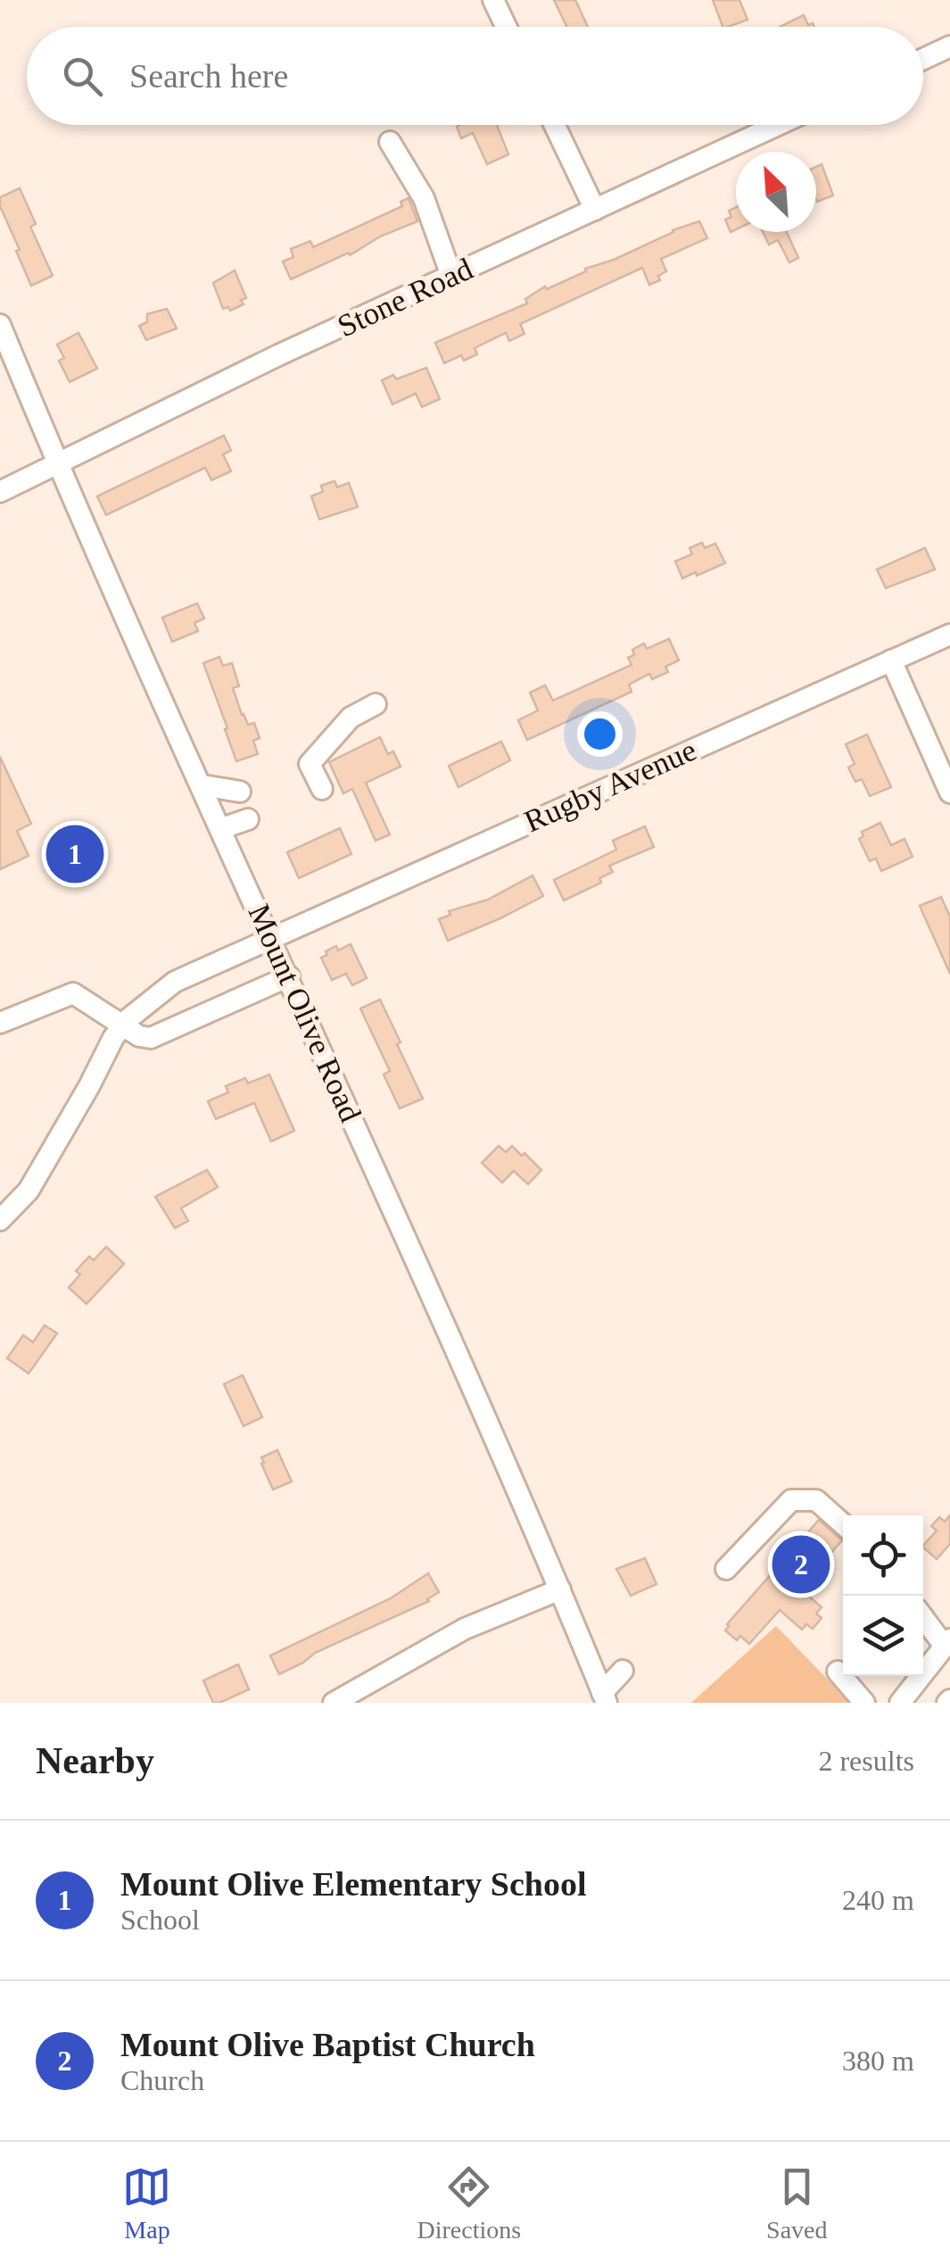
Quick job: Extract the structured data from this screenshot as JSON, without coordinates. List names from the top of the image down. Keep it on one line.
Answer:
{"streets":{"street":["Stone Road","Rugby Avenue","Mount Olive Road"]},"crossings":[["Stone Road","Mount Olive Road"],["Rugby Avenue","Mount Olive Road"]],"north":"top left","page":{"search":"Search here","pins":["1","2"],"heading":["Nearby","2 results"],"list":[{"mark":"1","name":"Mount Olive Elementary School","note":"School","value":"240 m"},{"mark":"2","name":"Mount Olive Baptist Church","note":"Church","value":"380 m"}],"nav":["Map","Directions","Saved"]}}
